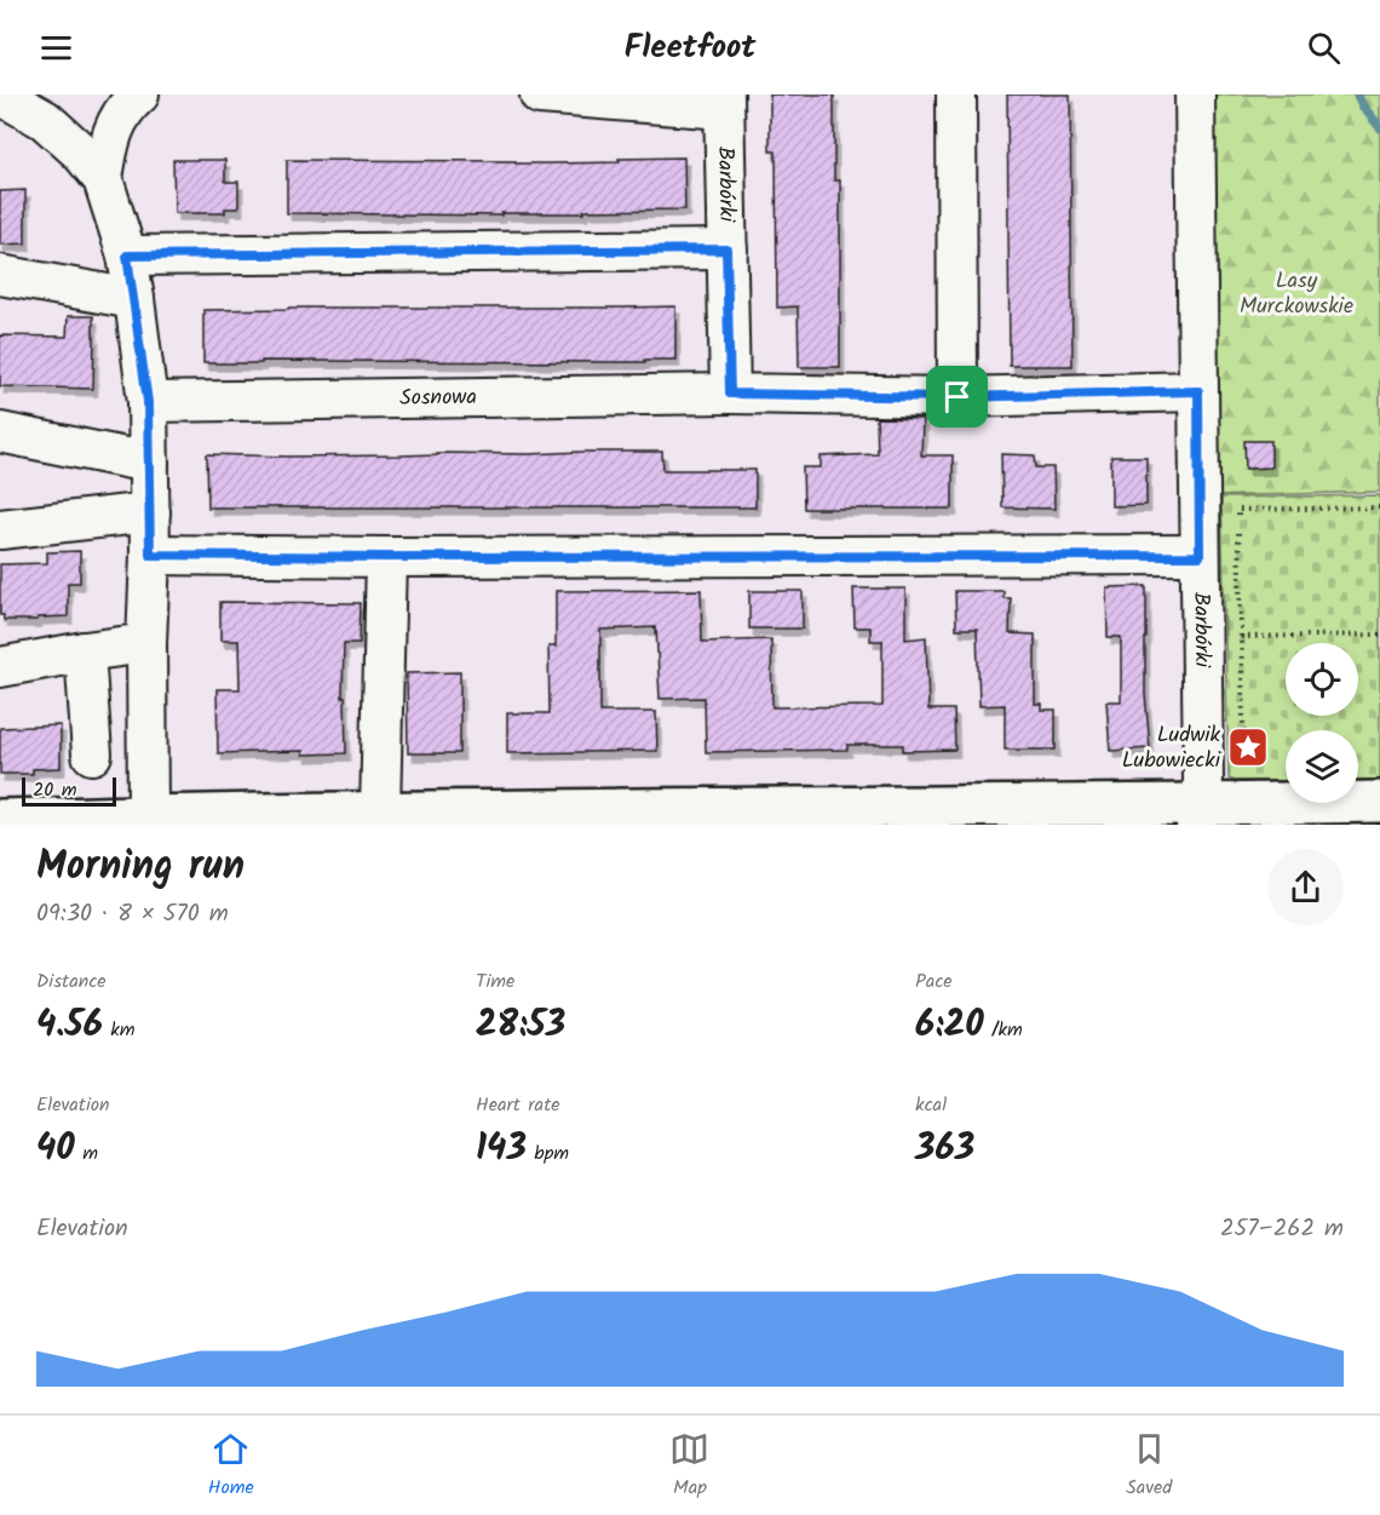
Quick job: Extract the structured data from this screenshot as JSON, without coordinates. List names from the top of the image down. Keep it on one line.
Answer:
{"streets":{"street":["Barbórki","Sosnowa"]},"crossings":[["Barbórki","Sosnowa"]],"parks":["Lasy Murckowskie"],"places":{"place":["Ludwik Lubowiecki"]},"scale_bar":"20 m","page":{"header":"Fleetfoot","scale":"20 m","heading":["Morning run","09:30 · 8 × 570 m"],"stats":[["Distance","4.56 km"],["Time","28:53"],["Pace","6:20 /km"],["Elevation","40 m"],["Heart rate","143 bpm"],["kcal","363"]],"chart":["Elevation","257–262 m"],"tabs":["Home","Map","Saved"]}}
